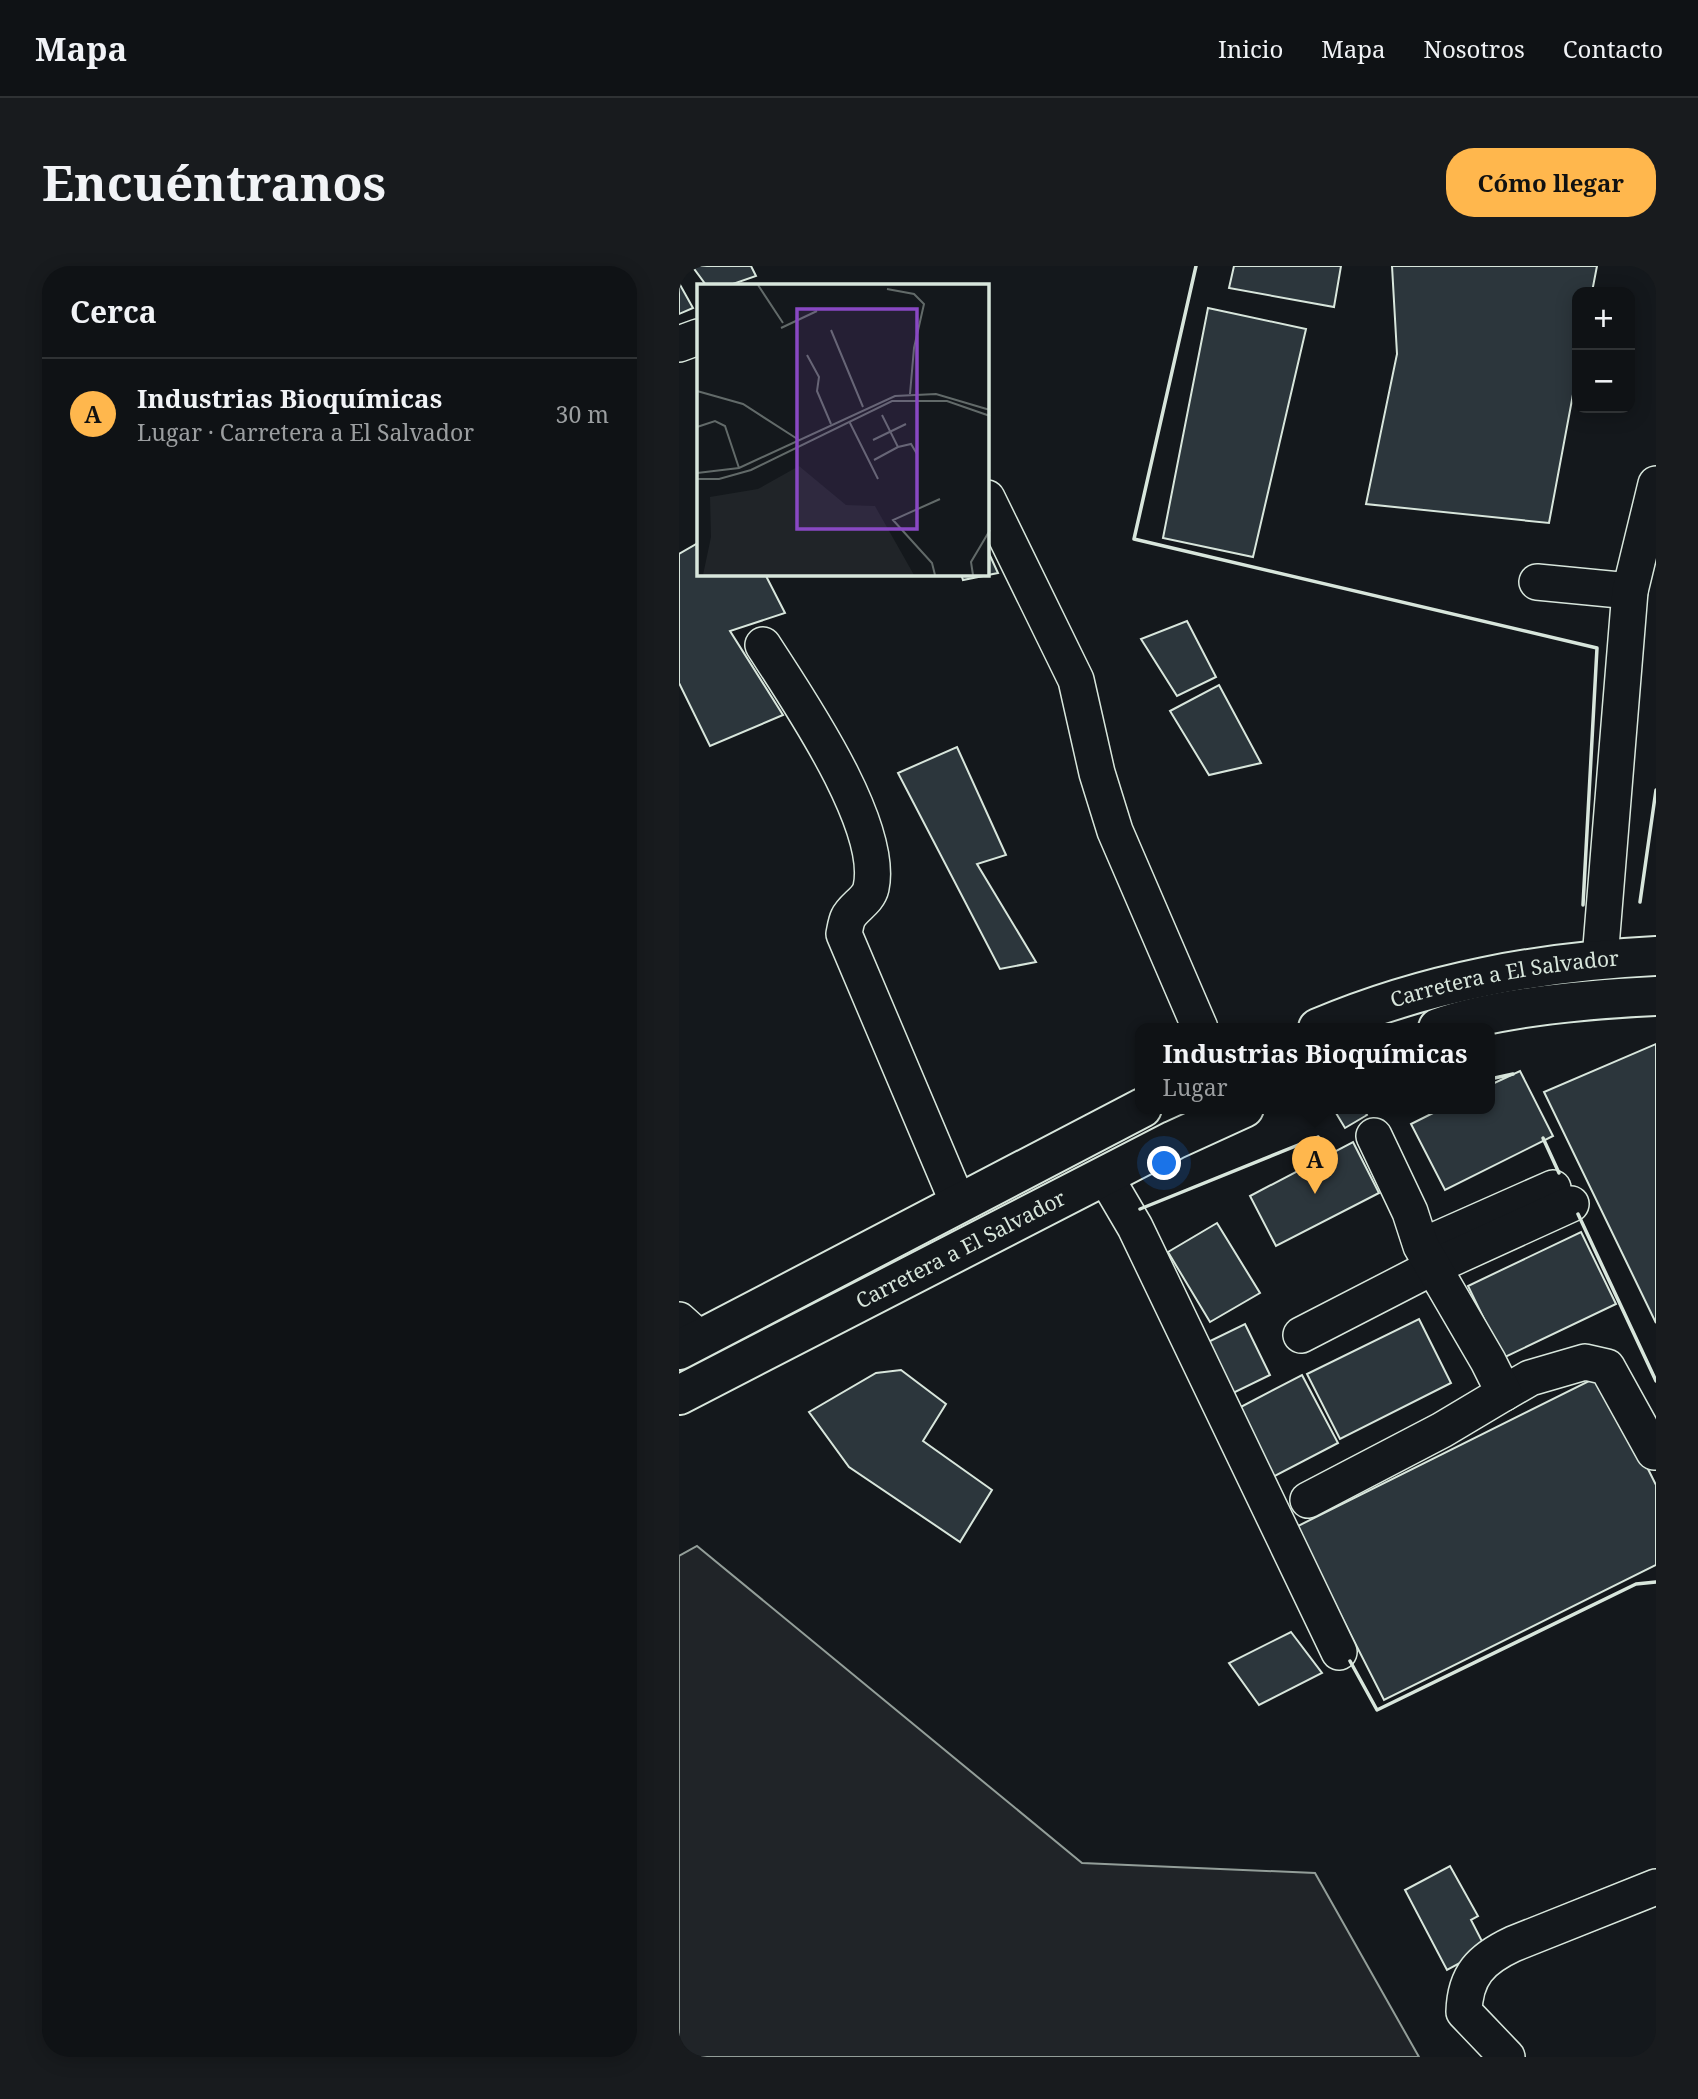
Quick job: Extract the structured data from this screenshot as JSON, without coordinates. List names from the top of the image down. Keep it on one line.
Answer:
{"streets":{"highway":["Carretera a El Salvador"]},"page":{"header":"Mapa","nav":["Inicio","Mapa","Nosotros","Contacto"],"buttons":"Cómo llegar","title":"Encuéntranos","heading":"Cerca","map_buttons":["+","−"],"list":[{"mark":"A","name":"Industrias Bioquímicas","note":"Lugar · Carretera a El Salvador","value":"30 m"}],"popup":["Industrias Bioquímicas","Lugar"],"pins":"A"}}
